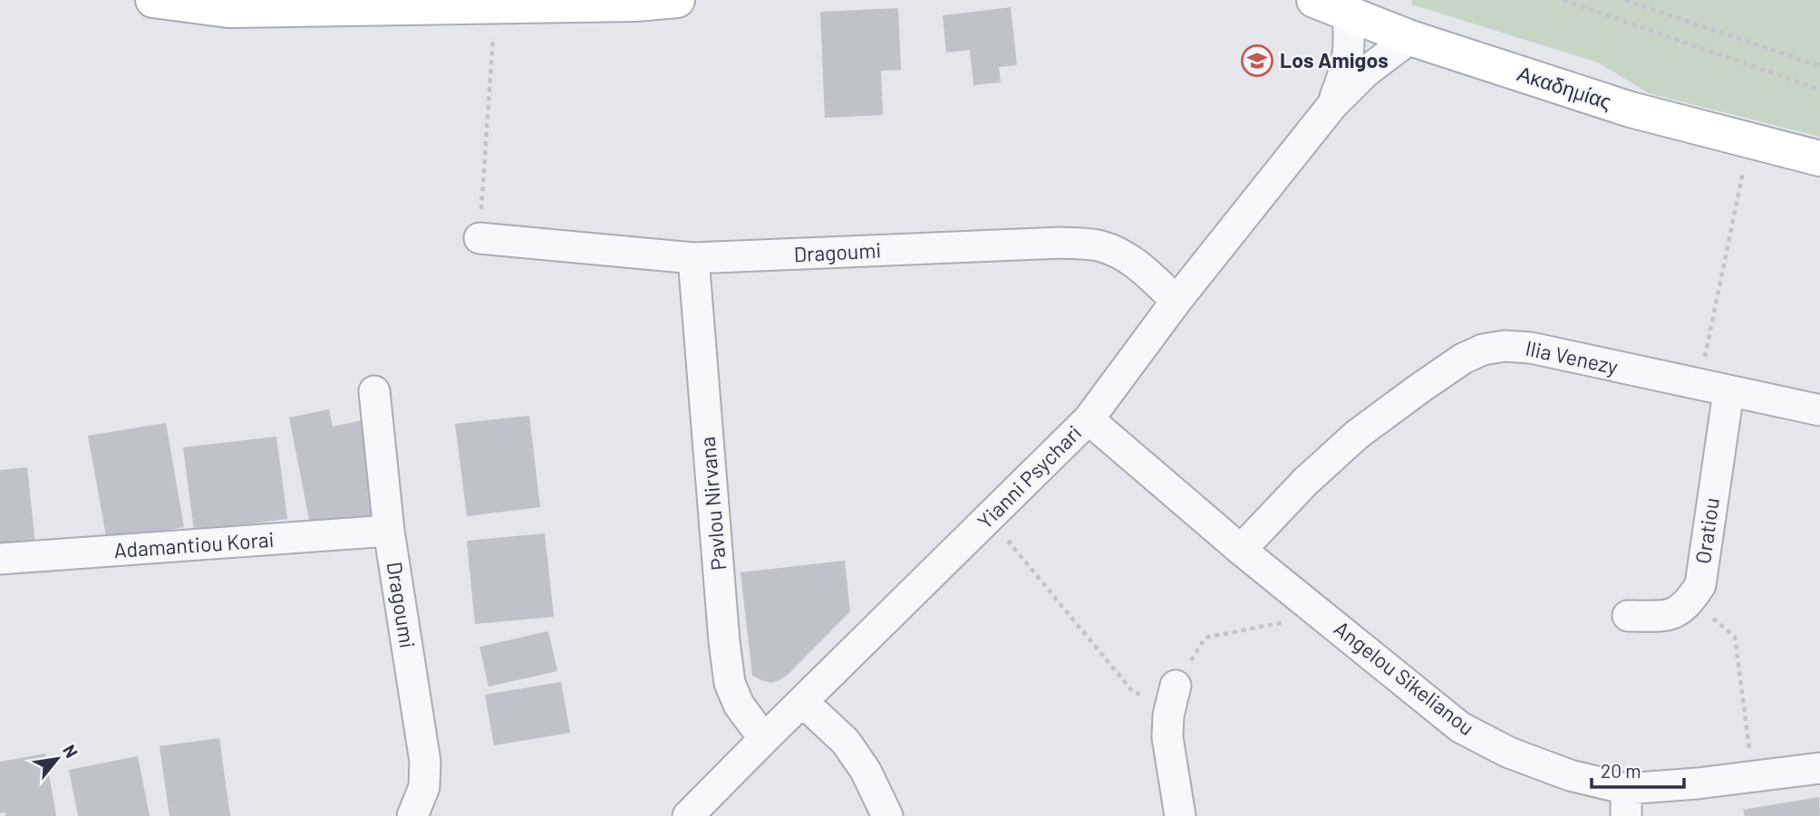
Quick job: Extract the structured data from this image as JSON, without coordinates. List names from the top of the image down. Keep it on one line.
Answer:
{"streets":{"street":["Ακαδημίας","Dragoumi","Ilia Venezy","Yianni Psychari","Pavlou Nirvana","Oratiou","Adamantiou Korai","Angelou Sikelianou"]},"crossings":[["Ακαδημίας","Yianni Psychari"],["Dragoumi","Yianni Psychari"],["Dragoumi","Pavlou Nirvana"],["Dragoumi","Adamantiou Korai"],["Ilia Venezy","Oratiou"],["Ilia Venezy","Angelou Sikelianou"],["Yianni Psychari","Pavlou Nirvana"],["Yianni Psychari","Angelou Sikelianou"]],"places":{"school or university":["Los Amigos"]},"scale_bar":"20 m","north":"top right"}
